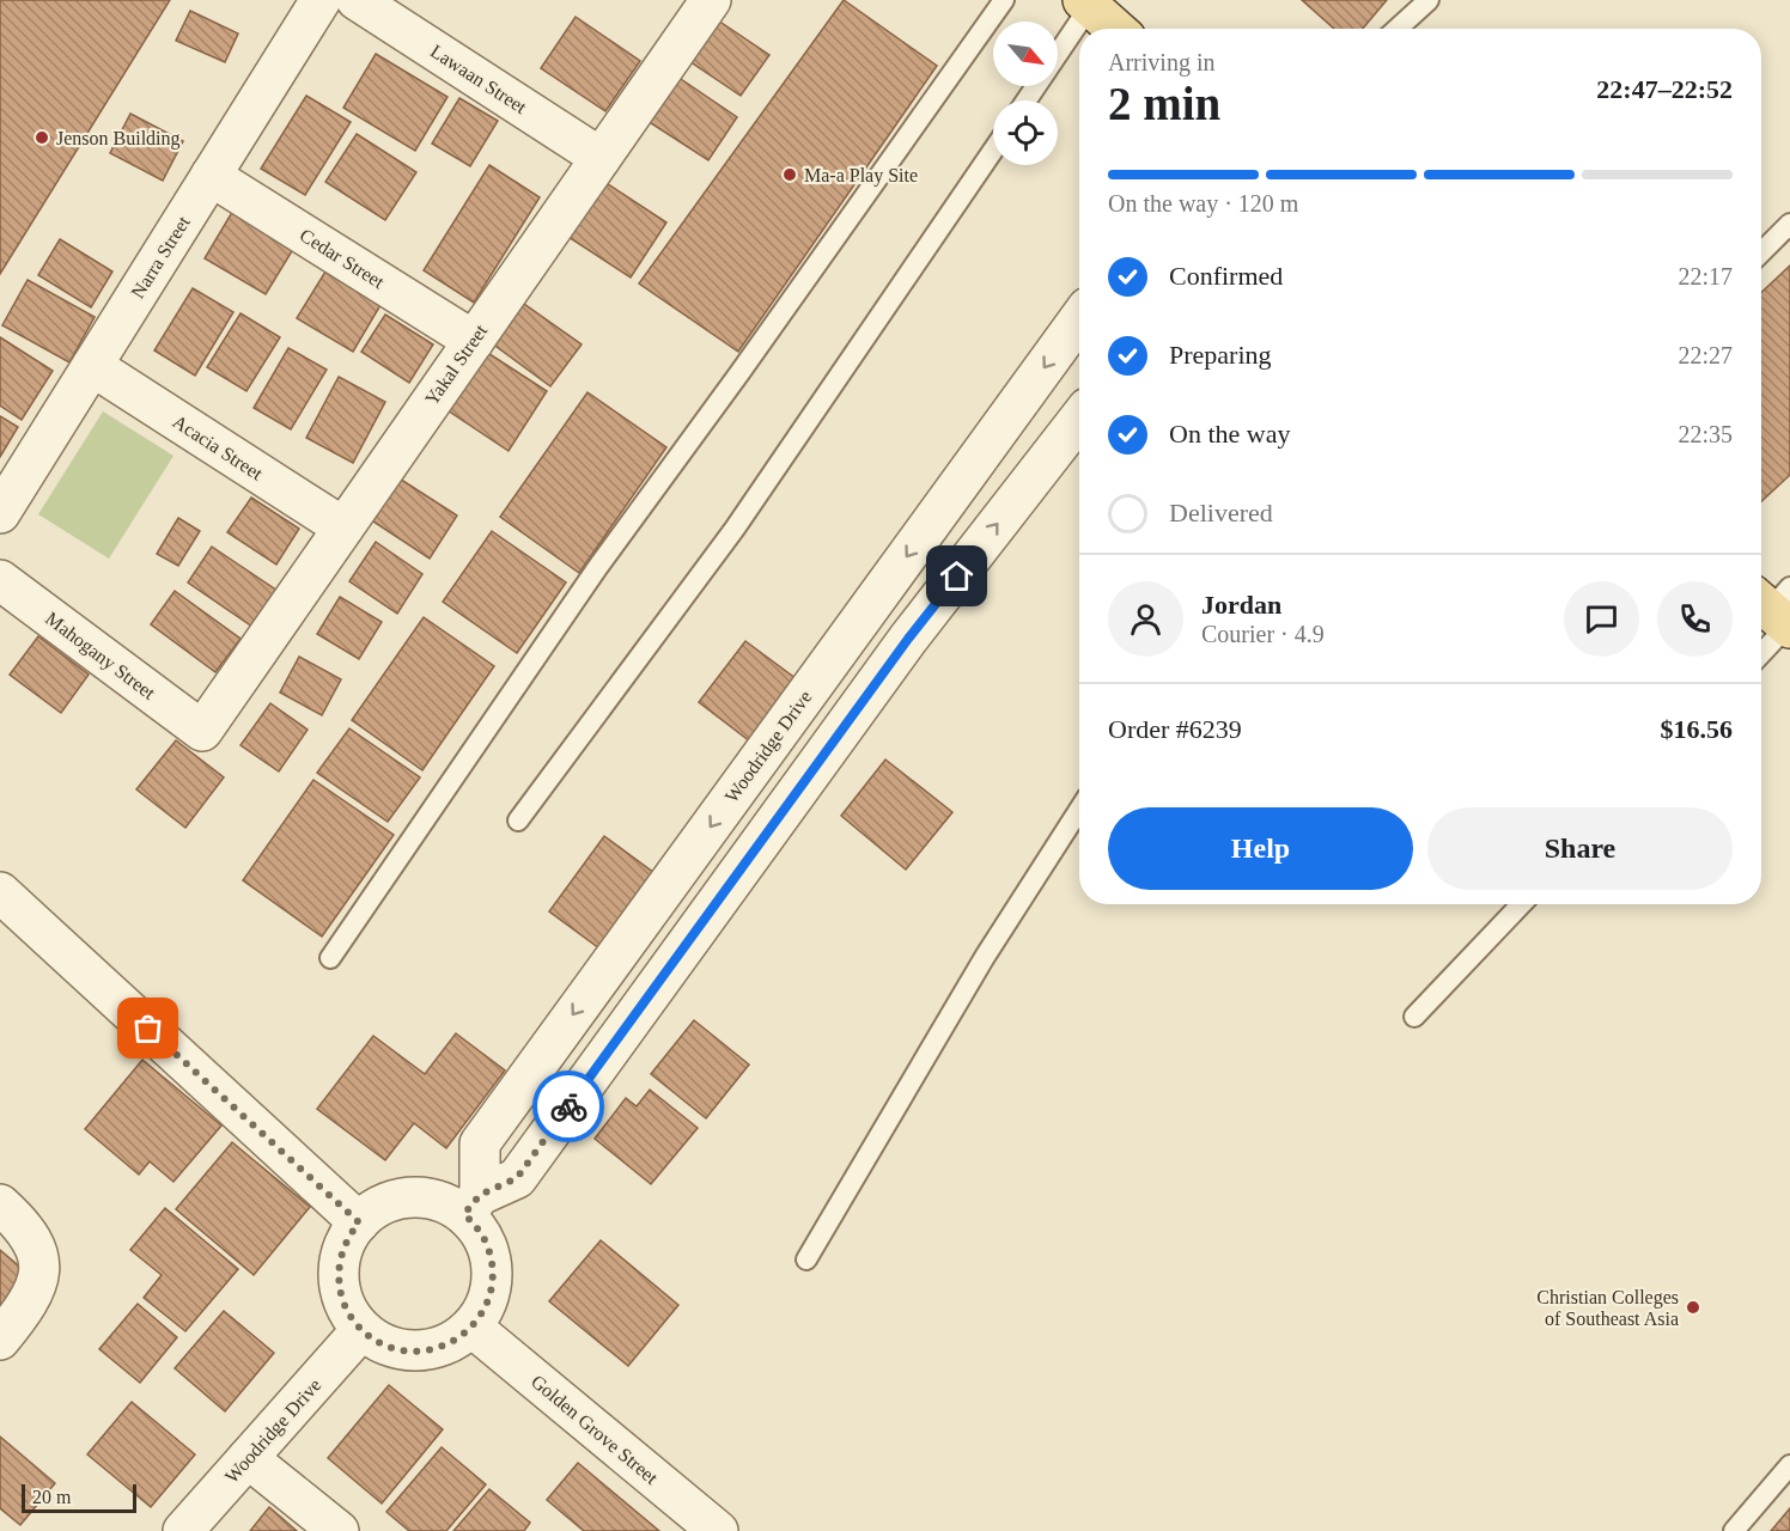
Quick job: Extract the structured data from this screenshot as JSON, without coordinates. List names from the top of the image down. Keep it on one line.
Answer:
{"streets":{"street":["Lawaan Street","Narra Street","Cedar Street","Yakal Street","Acacia Street","Mahogany Street","Woodridge Drive","Golden Grove Street"]},"crossings":[["Lawaan Street","Yakal Street"],["Narra Street","Cedar Street"],["Narra Street","Acacia Street"],["Cedar Street","Yakal Street"],["Yakal Street","Acacia Street"],["Yakal Street","Mahogany Street"],["Woodridge Drive","Golden Grove Street"]],"places":["Jenson Building","Ma-a Play Site","Christian Colleges of Southeast Asia"],"scale_bar":"20 m","north":"bottom right","page":{"heading":["2 min","Arriving in","22:47–22:52"],"panel":["Jordan","Courier · 4.9","Order #6239","$16.56"],"bar":"On the way · 120 m","list":[["Confirmed","22:17"],["Preparing","22:27"],["On the way","22:35"],"Delivered"],"buttons":["Help","Share"],"scale":"20 m"}}
